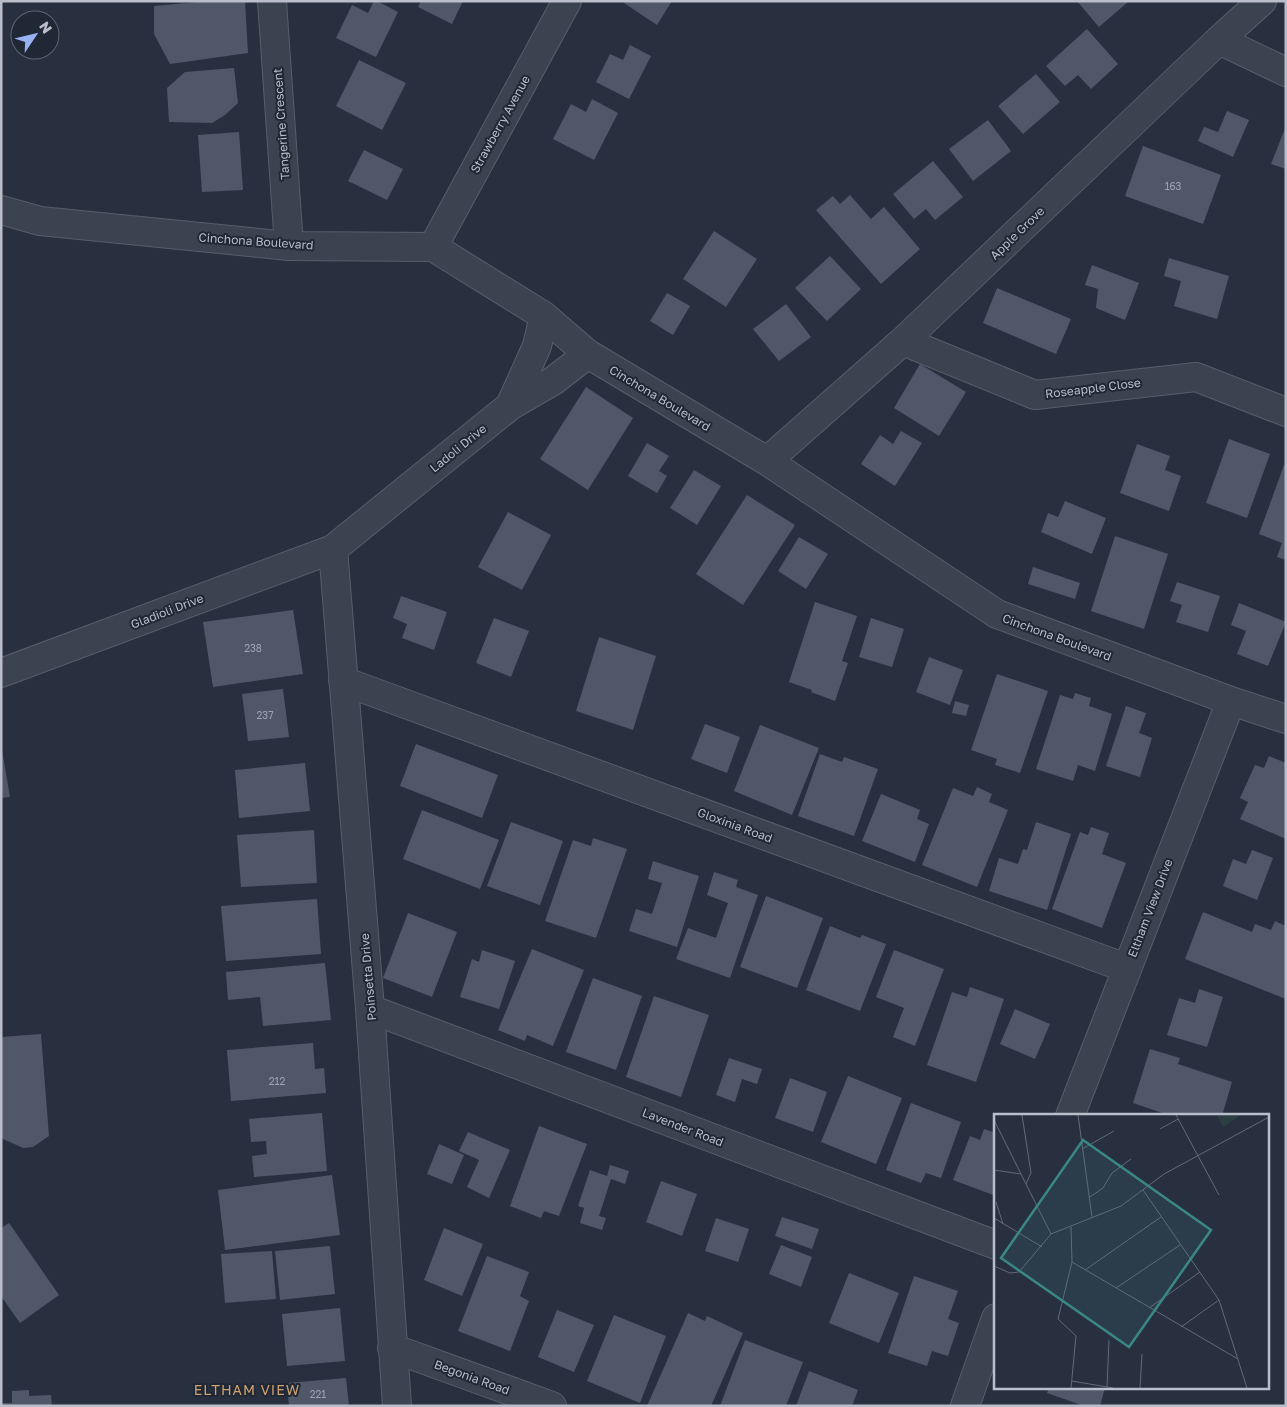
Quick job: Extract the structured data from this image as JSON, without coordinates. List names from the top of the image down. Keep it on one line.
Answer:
{"streets":{"street":["Tangerine Crescent","Strawberry Avenue","Apple Grove","Cinchona Boulevard","Roseapple Close","Ladoli Drive","Gladioli Drive","Gloxinia Road","Eltham View Drive","Poinsetta Drive","Lavender Road","Begonia Road"]},"crossings":[["Tangerine Crescent","Cinchona Boulevard"],["Strawberry Avenue","Cinchona Boulevard"],["Apple Grove","Cinchona Boulevard"],["Apple Grove","Roseapple Close"],["Cinchona Boulevard","Ladoli Drive"],["Cinchona Boulevard","Eltham View Drive"],["Ladoli Drive","Gladioli Drive"],["Ladoli Drive","Poinsetta Drive"],["Gladioli Drive","Poinsetta Drive"],["Gloxinia Road","Eltham View Drive"],["Gloxinia Road","Poinsetta Drive"],["Poinsetta Drive","Lavender Road"],["Poinsetta Drive","Begonia Road"]],"districts":["ELTHAM VIEW"],"house_numbers":["163","238","237","212","221"],"north":"top right"}
